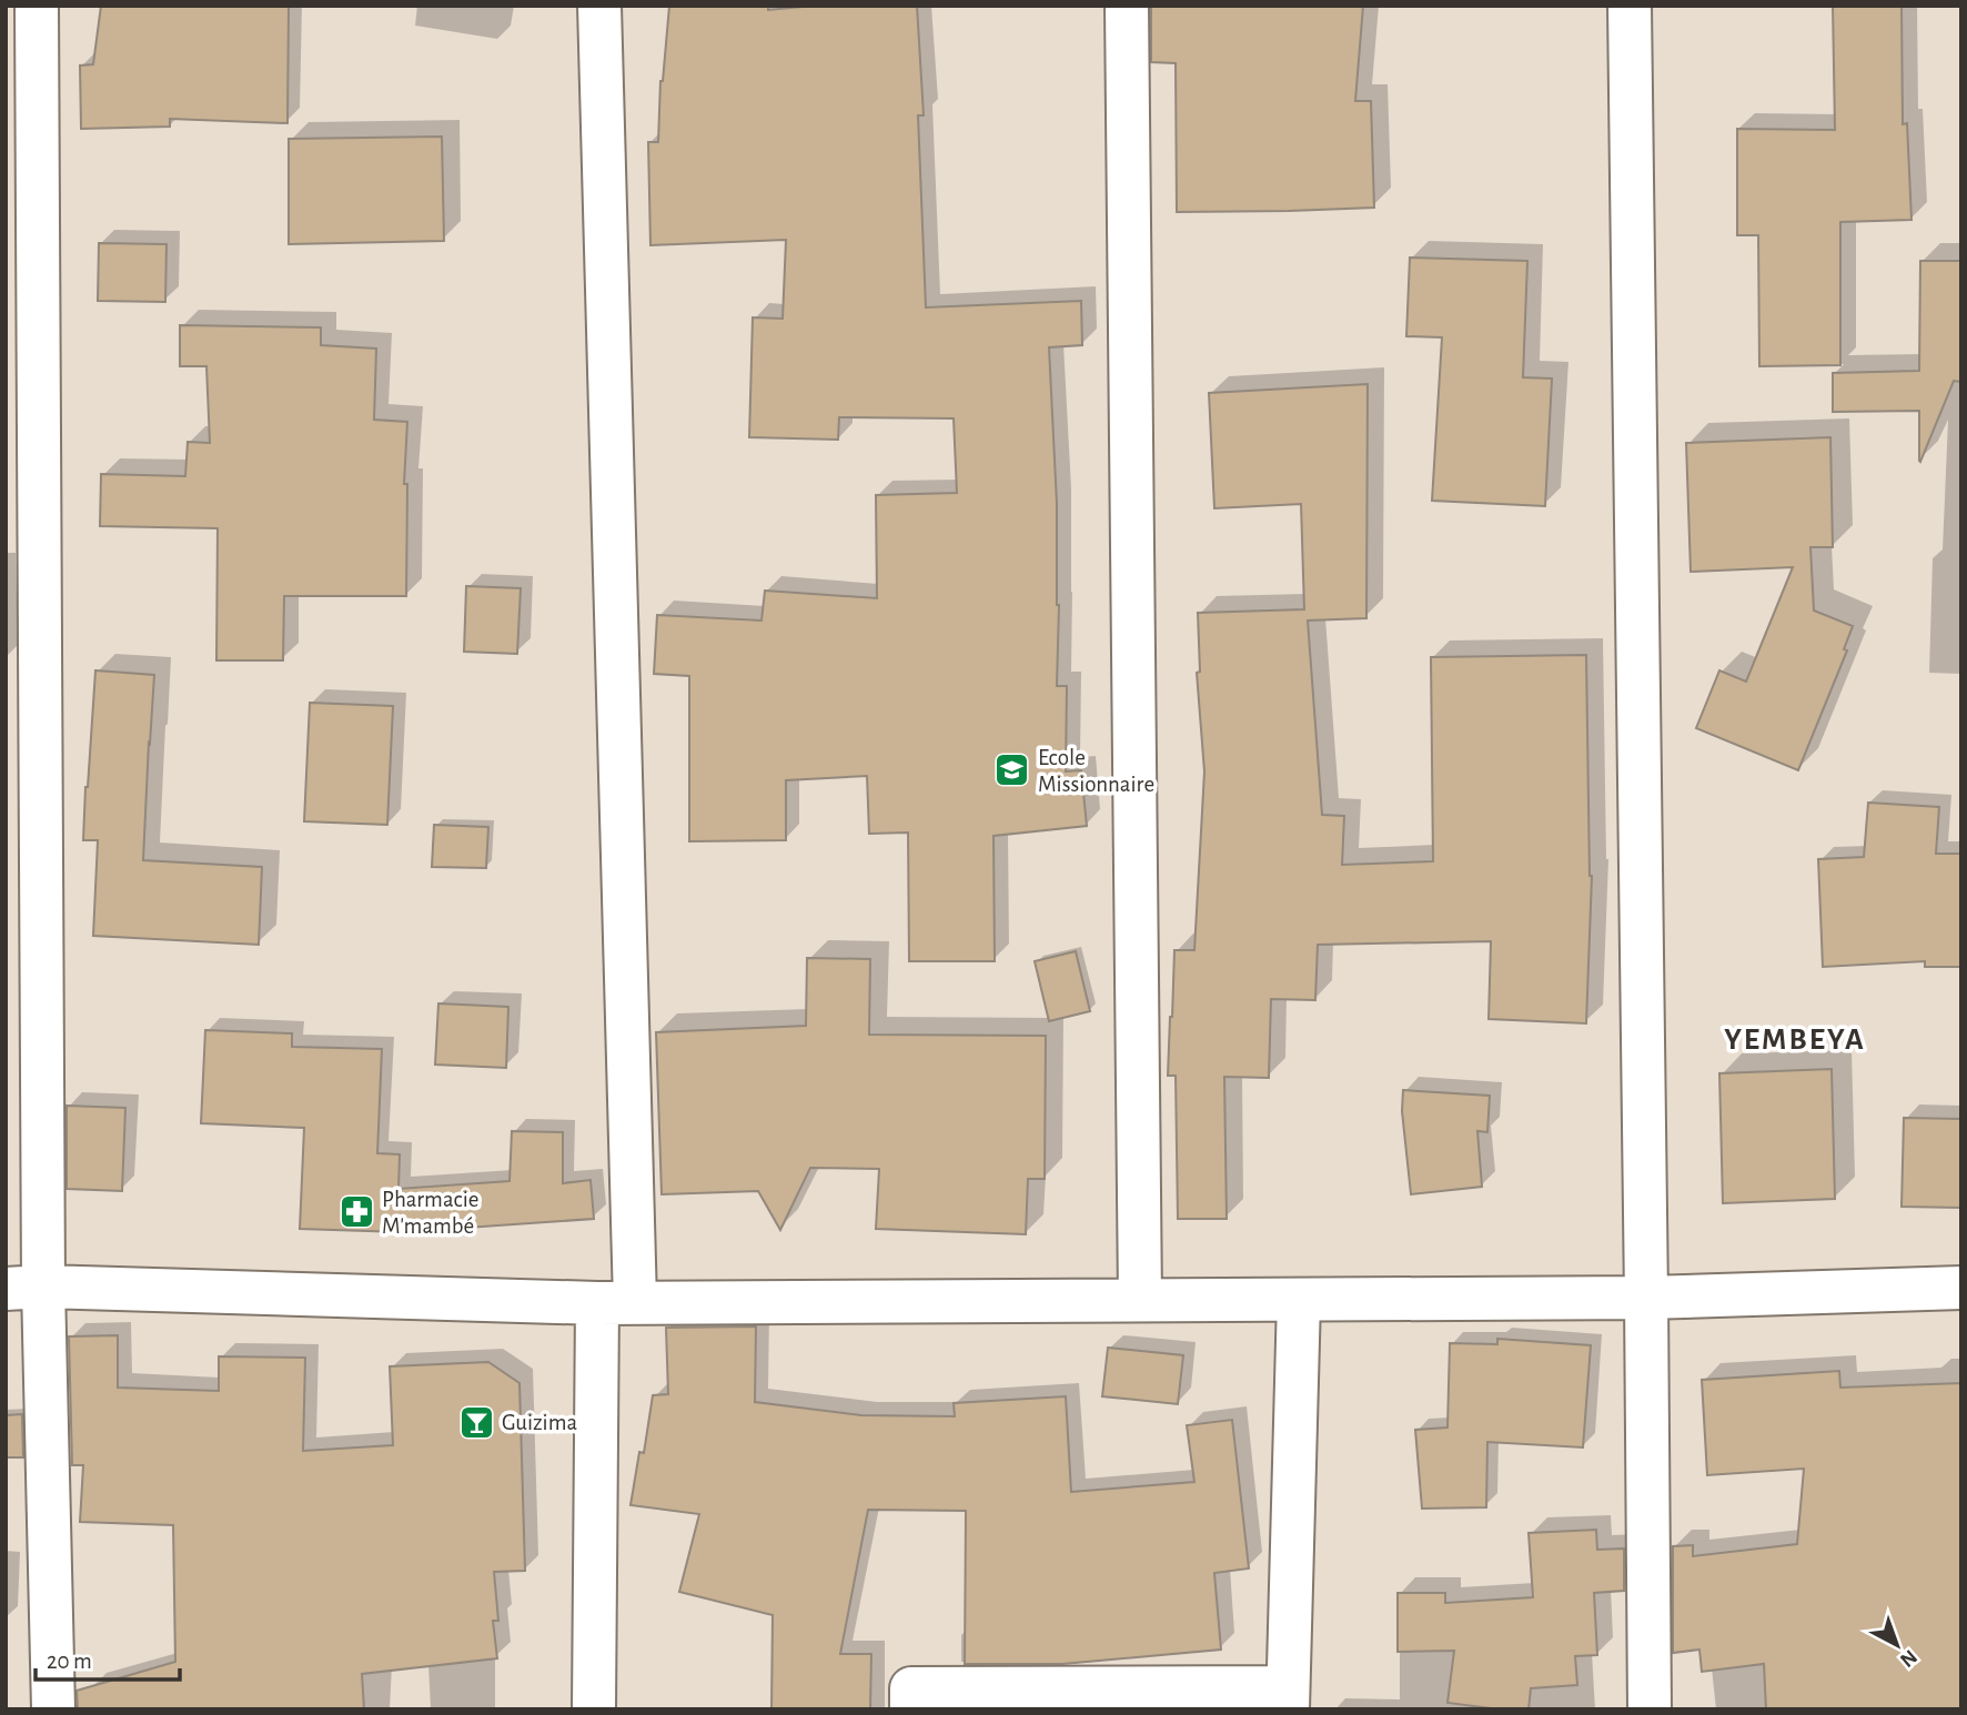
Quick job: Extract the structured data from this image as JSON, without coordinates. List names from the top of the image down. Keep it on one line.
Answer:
{"districts":["YEMBEYA"],"places":{"school or university":["Ecole Missionnaire"],"pharmacy":["Pharmacie M'mambé"],"bar":["Guizima"]},"scale_bar":"20 m","north":"bottom right"}
